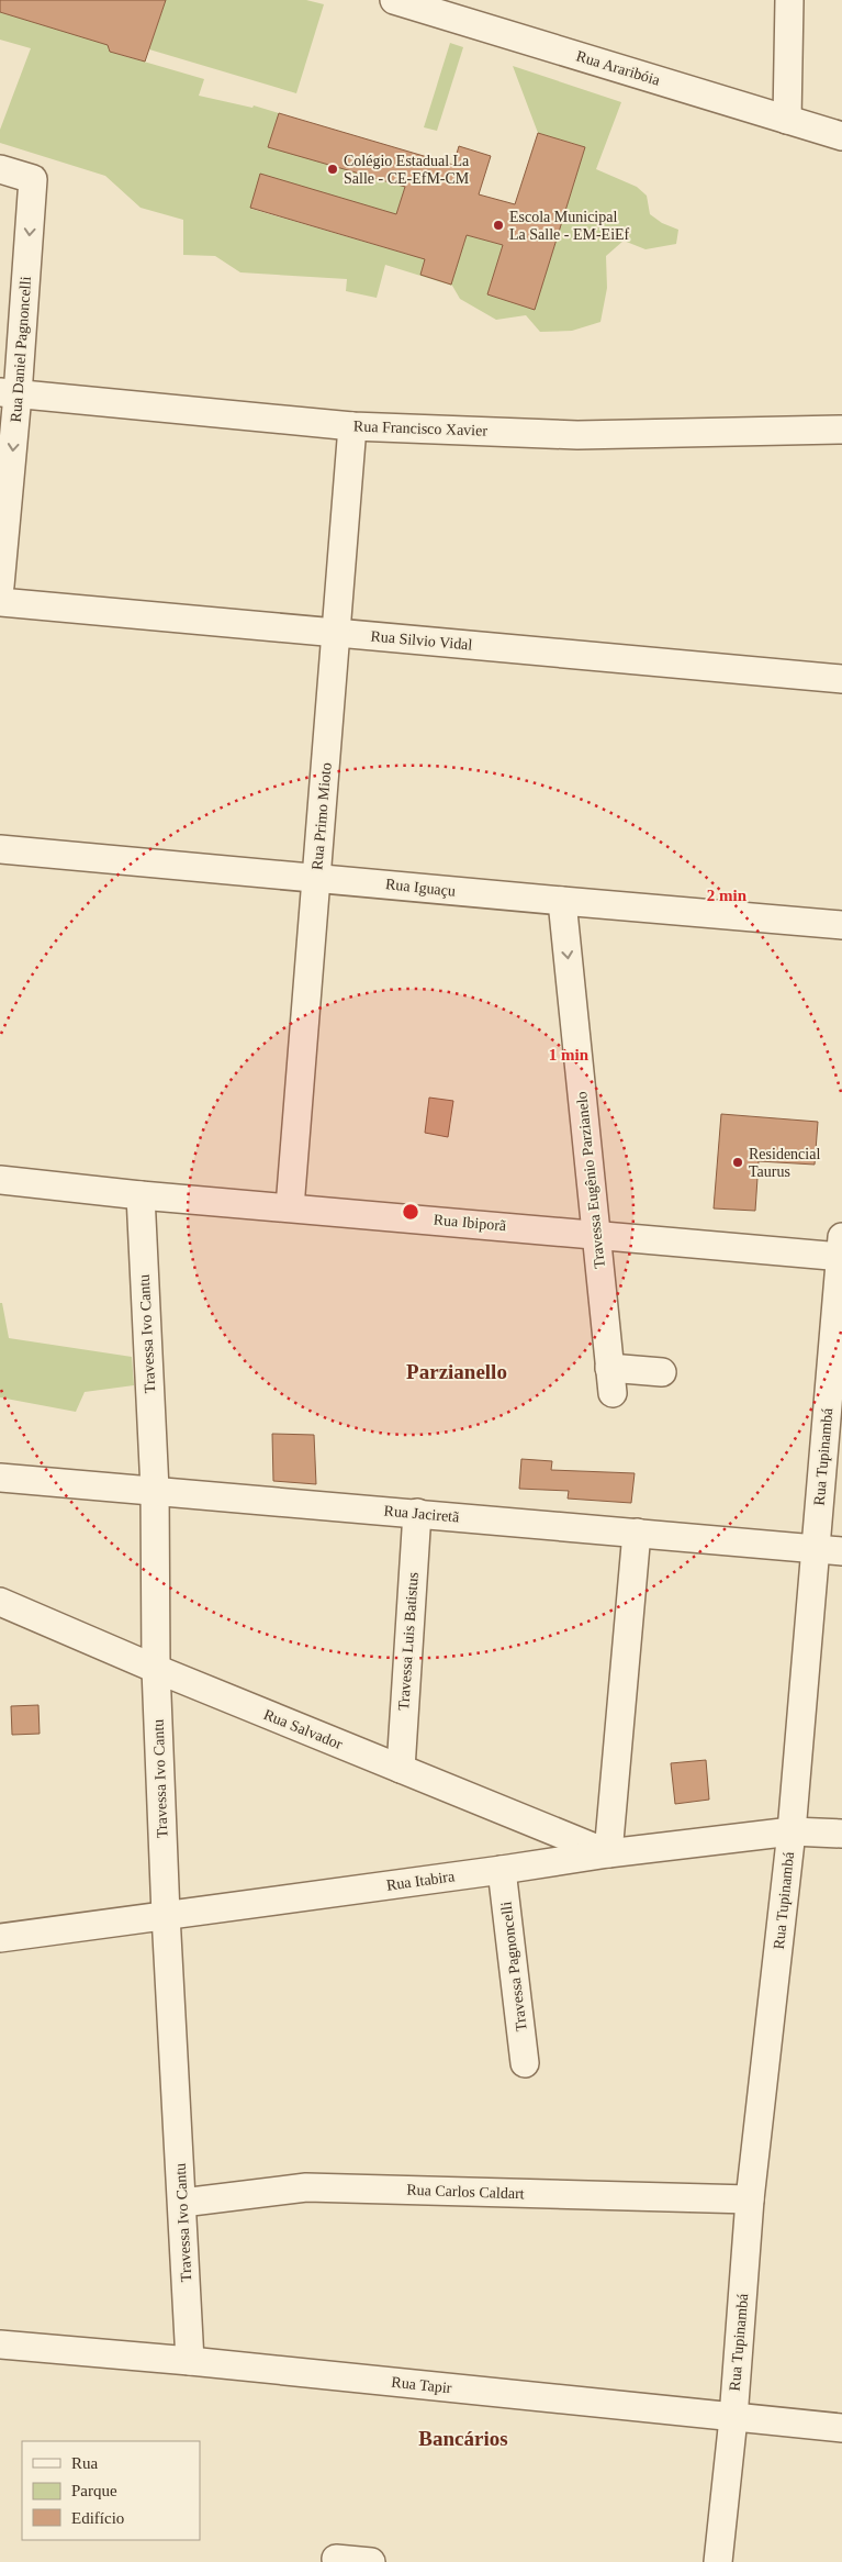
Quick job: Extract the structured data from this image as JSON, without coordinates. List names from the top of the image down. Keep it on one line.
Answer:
{"streets":{"street":["Rua Araribóia","Rua Daniel Pagnoncelli","Rua Francisco Xavier","Rua Silvio Vidal","Rua Primo Mioto","Rua Iguaçu","Travessa Eugênio Parzianelo","Rua Ibiporã","Travessa Ivo Cantu","Rua Tupinambá","Rua Jaciretã","Travessa Luis Batistus","Rua Salvador","Rua Itabira","Travessa Pagnoncelli","Rua Carlos Caldart","Rua Tapir"]},"crossings":[["Rua Daniel Pagnoncelli","Rua Francisco Xavier"],["Rua Francisco Xavier","Rua Primo Mioto"],["Rua Silvio Vidal","Rua Primo Mioto"],["Rua Primo Mioto","Rua Iguaçu"],["Rua Primo Mioto","Rua Ibiporã"],["Rua Iguaçu","Travessa Eugênio Parzianelo"],["Travessa Eugênio Parzianelo","Rua Ibiporã"],["Rua Ibiporã","Travessa Ivo Cantu"],["Rua Ibiporã","Rua Tupinambá"],["Travessa Ivo Cantu","Rua Jaciretã"],["Travessa Ivo Cantu","Rua Salvador"],["Travessa Ivo Cantu","Rua Itabira"],["Travessa Ivo Cantu","Rua Carlos Caldart"],["Travessa Ivo Cantu","Rua Tapir"],["Rua Tupinambá","Rua Jaciretã"],["Rua Tupinambá","Rua Itabira"],["Rua Tupinambá","Rua Carlos Caldart"],["Rua Tupinambá","Rua Tapir"],["Rua Jaciretã","Travessa Luis Batistus"],["Travessa Luis Batistus","Rua Salvador"],["Rua Salvador","Rua Itabira"],["Rua Itabira","Travessa Pagnoncelli"]],"one_way":["Rua Daniel Pagnoncelli","Travessa Eugênio Parzianelo"],"districts":["Parzianello","Bancários"],"places":["Colégio Estadual La Salle - CE-EfM-CM","Escola Municipal La Salle - EM-EiEf","Residencial Taurus"],"legend":["Rua","Parque","Edifício"],"rings":["2 min","1 min"]}
